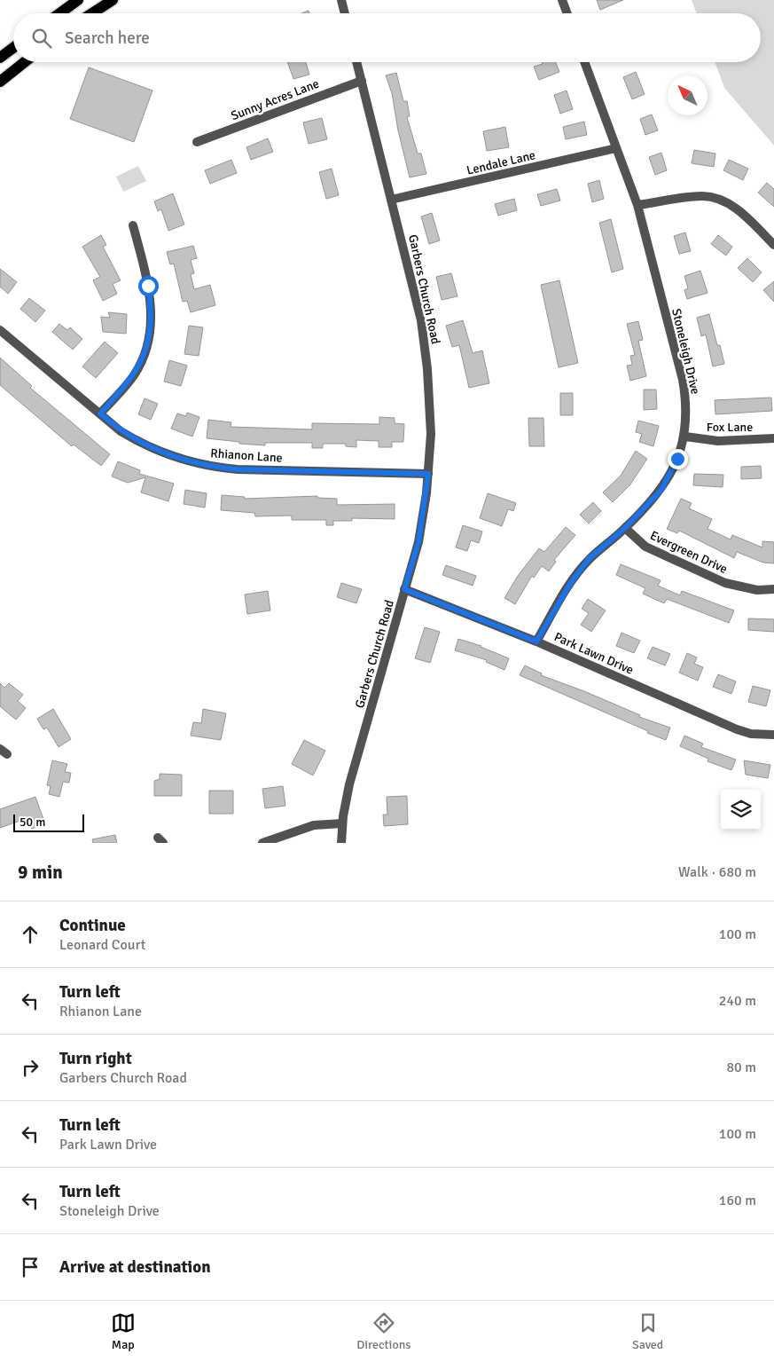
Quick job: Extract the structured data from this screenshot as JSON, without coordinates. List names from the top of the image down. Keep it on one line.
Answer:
{"streets":{"street":["Sunny Acres Lane","Lendale Lane","Garbers Church Road","Stoneleigh Drive","Fox Lane","Rhianon Lane","Evergreen Drive","Park Lawn Drive"]},"crossings":[["Sunny Acres Lane","Garbers Church Road"],["Lendale Lane","Garbers Church Road"],["Lendale Lane","Stoneleigh Drive"],["Garbers Church Road","Rhianon Lane"],["Garbers Church Road","Park Lawn Drive"],["Stoneleigh Drive","Fox Lane"],["Stoneleigh Drive","Evergreen Drive"],["Stoneleigh Drive","Park Lawn Drive"]],"scale_bar":"50 m","north":"top left","page":{"search":"Search here","scale":"50 m","heading":["9 min","Walk · 680 m"],"list":[["Continue","Leonard Court","100 m"],["Turn left","Rhianon Lane","240 m"],["Turn right","Garbers Church Road","80 m"],["Turn left","Park Lawn Drive","100 m"],["Turn left","Stoneleigh Drive","160 m"],"Arrive at destination"],"nav":["Map","Directions","Saved"]}}
